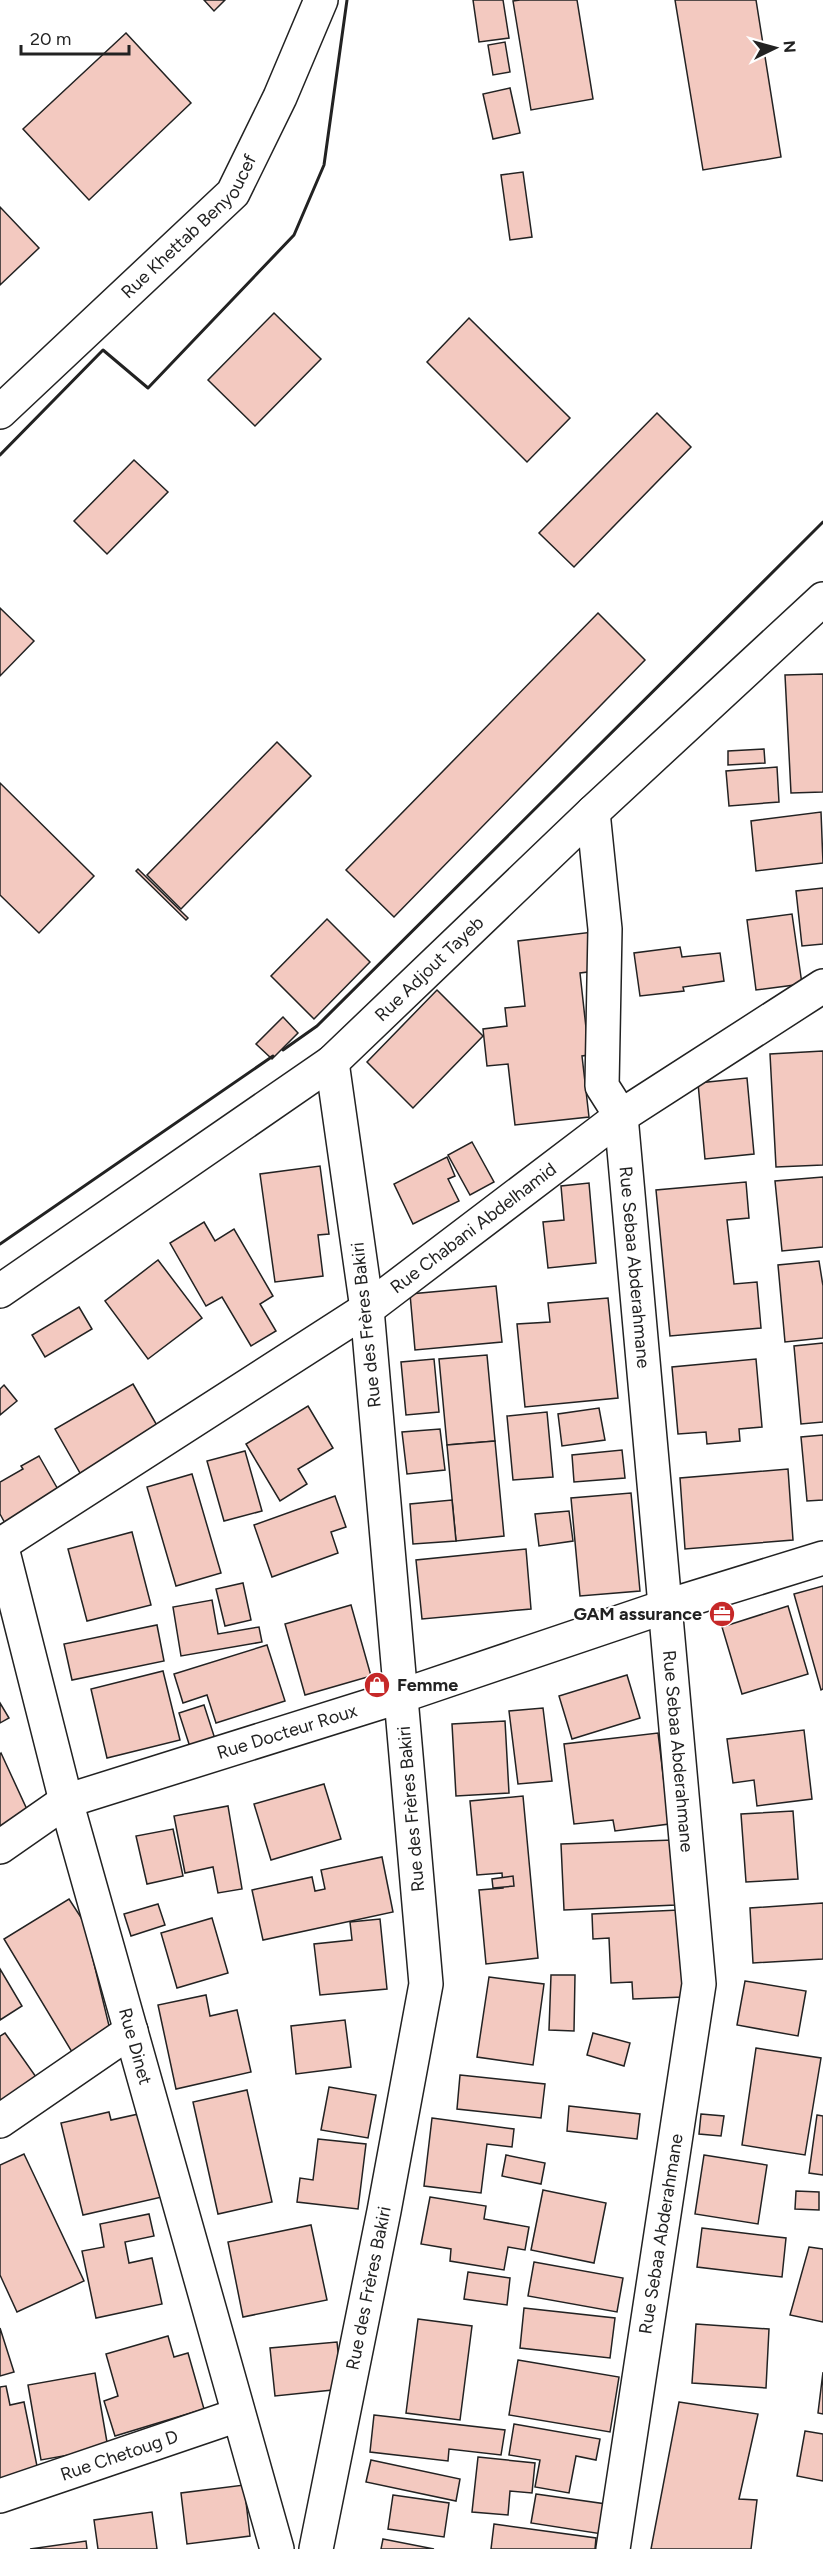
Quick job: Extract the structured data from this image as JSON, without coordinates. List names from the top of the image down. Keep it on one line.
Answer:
{"streets":{"street":["Rue Khettab Benyoucef","Rue Adjout Tayeb","Rue Chabani Abdelhamid","Rue Sebaa Abderahmane","Rue des Frères Bakiri","Rue Docteur Roux","Rue Dinet","Rue Chetoug D"]},"crossings":[["Rue Adjout Tayeb","Rue Sebaa Abderahmane"],["Rue Adjout Tayeb","Rue des Frères Bakiri"],["Rue Chabani Abdelhamid","Rue Sebaa Abderahmane"],["Rue Chabani Abdelhamid","Rue des Frères Bakiri"],["Rue Chabani Abdelhamid","Rue Dinet"],["Rue Sebaa Abderahmane","Rue Docteur Roux"],["Rue des Frères Bakiri","Rue Docteur Roux"],["Rue Docteur Roux","Rue Dinet"],["Rue Dinet","Rue Chetoug D"]],"places":{"office":["GAM assurance"],"shop":["Femme"]},"scale_bar":"20 m","north":"right"}
